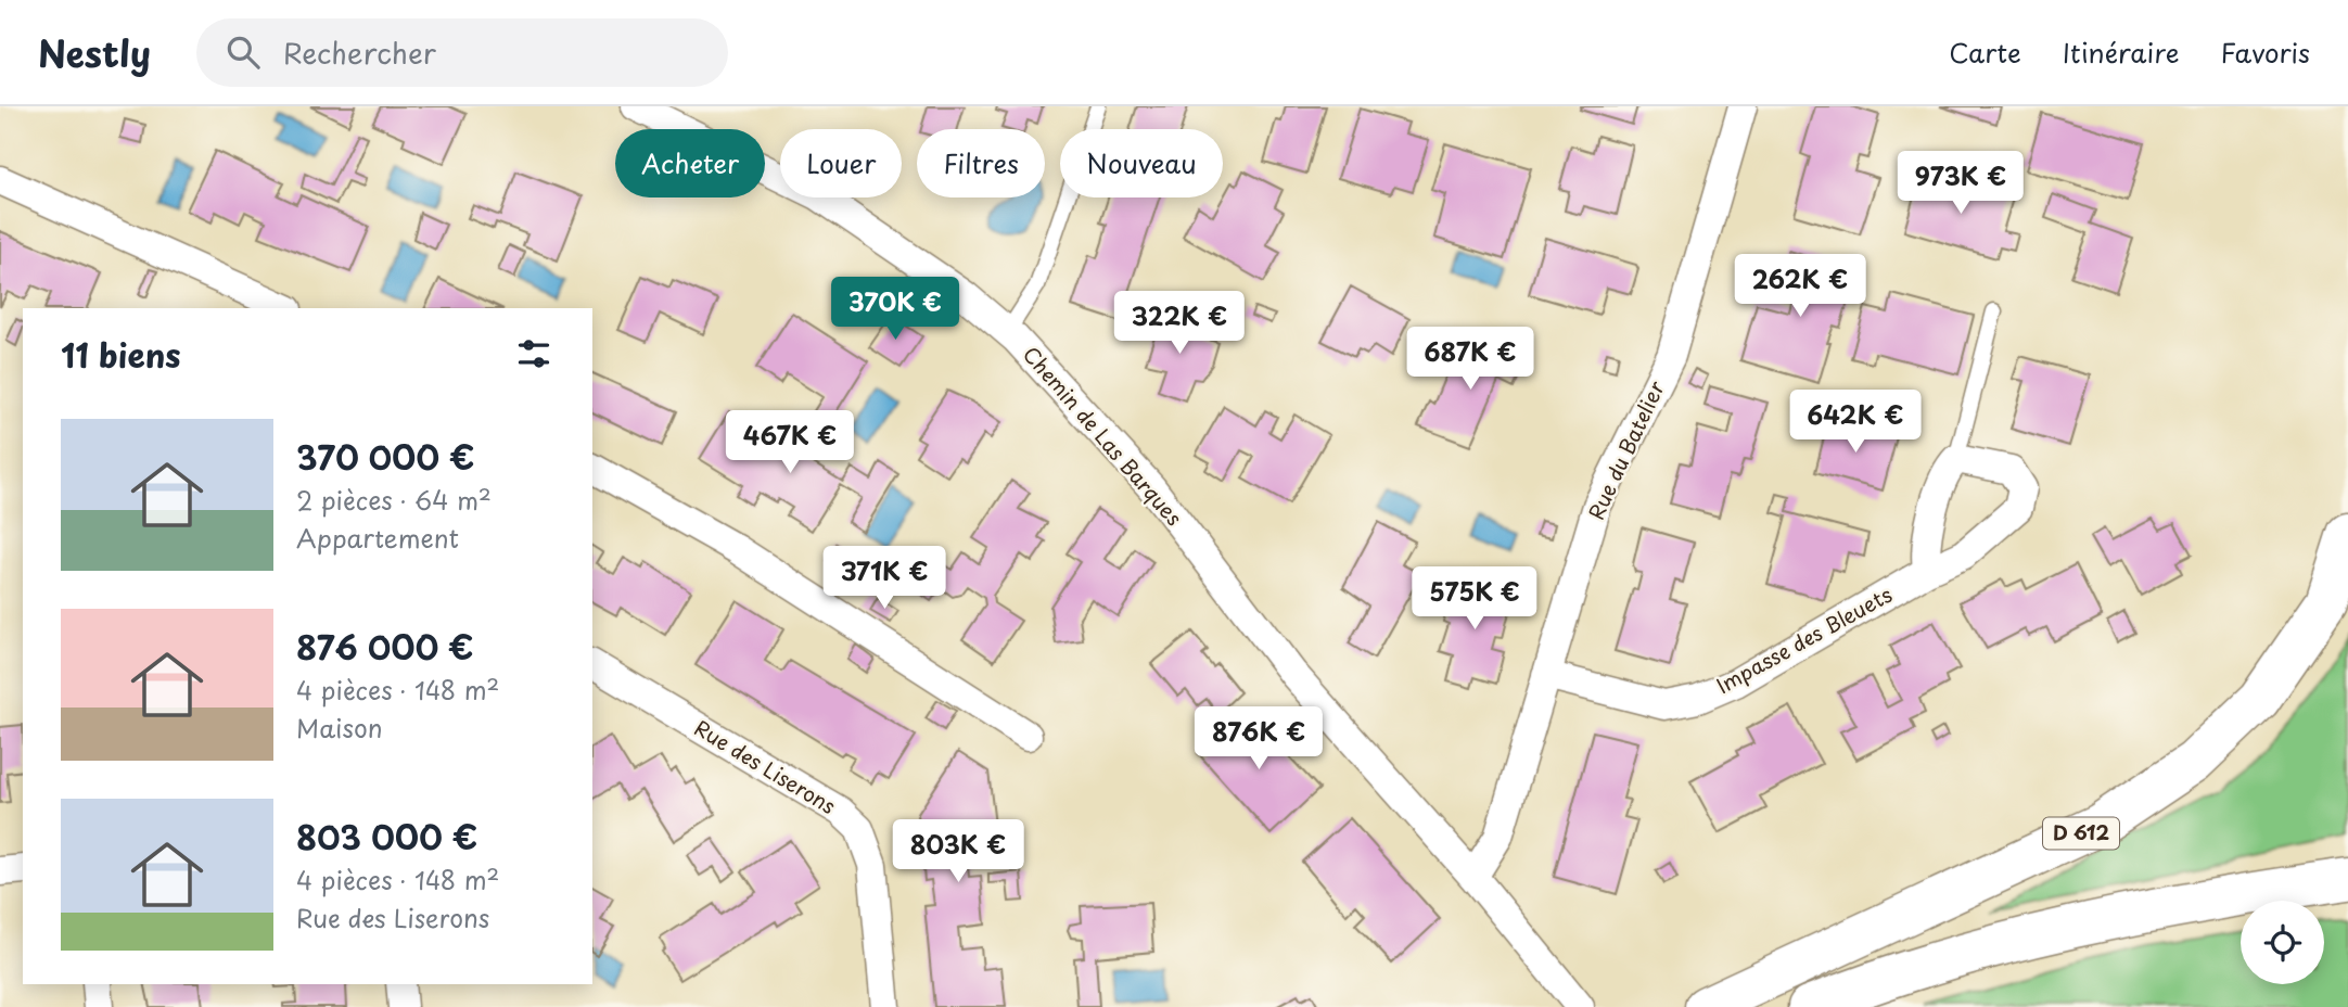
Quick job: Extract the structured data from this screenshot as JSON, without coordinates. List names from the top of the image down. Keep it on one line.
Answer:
{"streets":{"highway":["D 612"],"street":["Chemin de Las Barques","Rue du Batelier","Impasse des Bleuets","Rue des Liserons"]},"crossings":[["Chemin de Las Barques","Rue du Batelier"],["Rue du Batelier","Impasse des Bleuets"]],"page":{"header":"Nestly","search":"Rechercher","nav":["Carte","Itinéraire","Favoris"],"chip":["Acheter","Louer","Filtres","Nouveau"],"price":["973K €","262K €","370K €","322K €","687K €","642K €","467K €","371K €","575K €","876K €","803K €"],"heading":"11 biens","list":[{"name":"370 000 €","note":"2 pièces · 64 m² · Appartement"},{"name":"876 000 €","note":"4 pièces · 148 m² · Maison"},{"name":"803 000 €","note":"4 pièces · 148 m² · Rue des Liserons"}]}}
